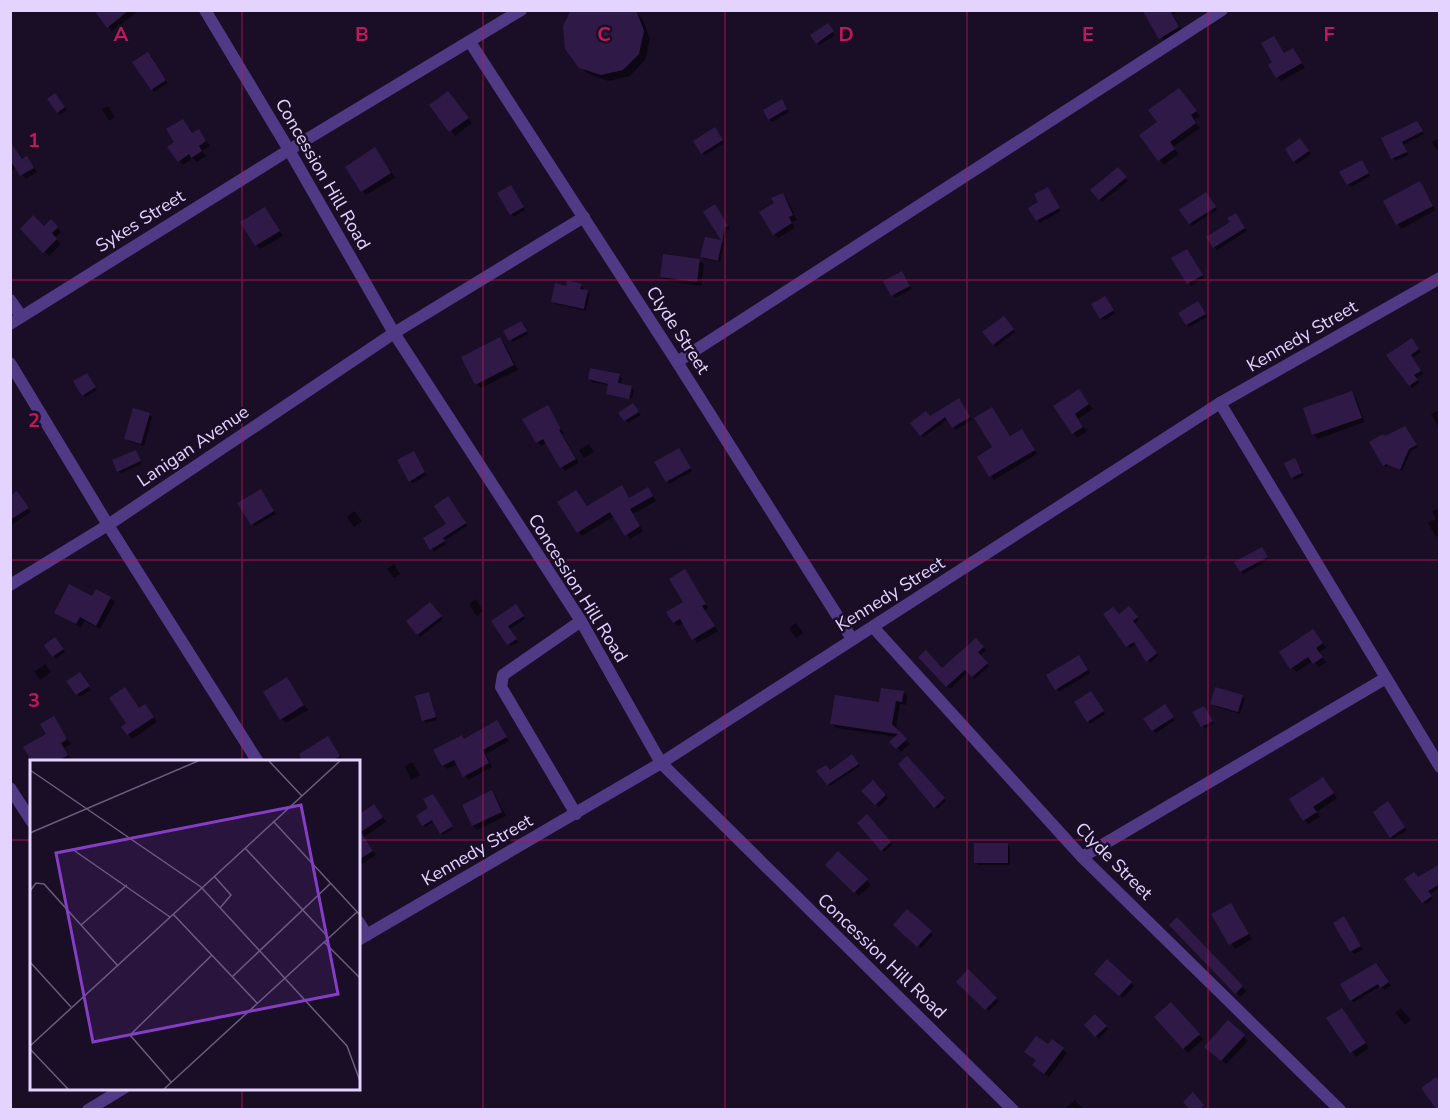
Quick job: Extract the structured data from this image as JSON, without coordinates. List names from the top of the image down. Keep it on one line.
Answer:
{"streets":{"street":["Concession Hill Road","Sykes Street","Clyde Street","Kennedy Street","Lanigan Avenue"]},"crossings":[["Concession Hill Road","Sykes Street"],["Concession Hill Road","Kennedy Street"],["Concession Hill Road","Lanigan Avenue"],["Sykes Street","Clyde Street"],["Clyde Street","Kennedy Street"],["Clyde Street","Lanigan Avenue"]],"grid":{"columns":["A","B","C","D","E","F"],"rows":["1","2","3"]}}
